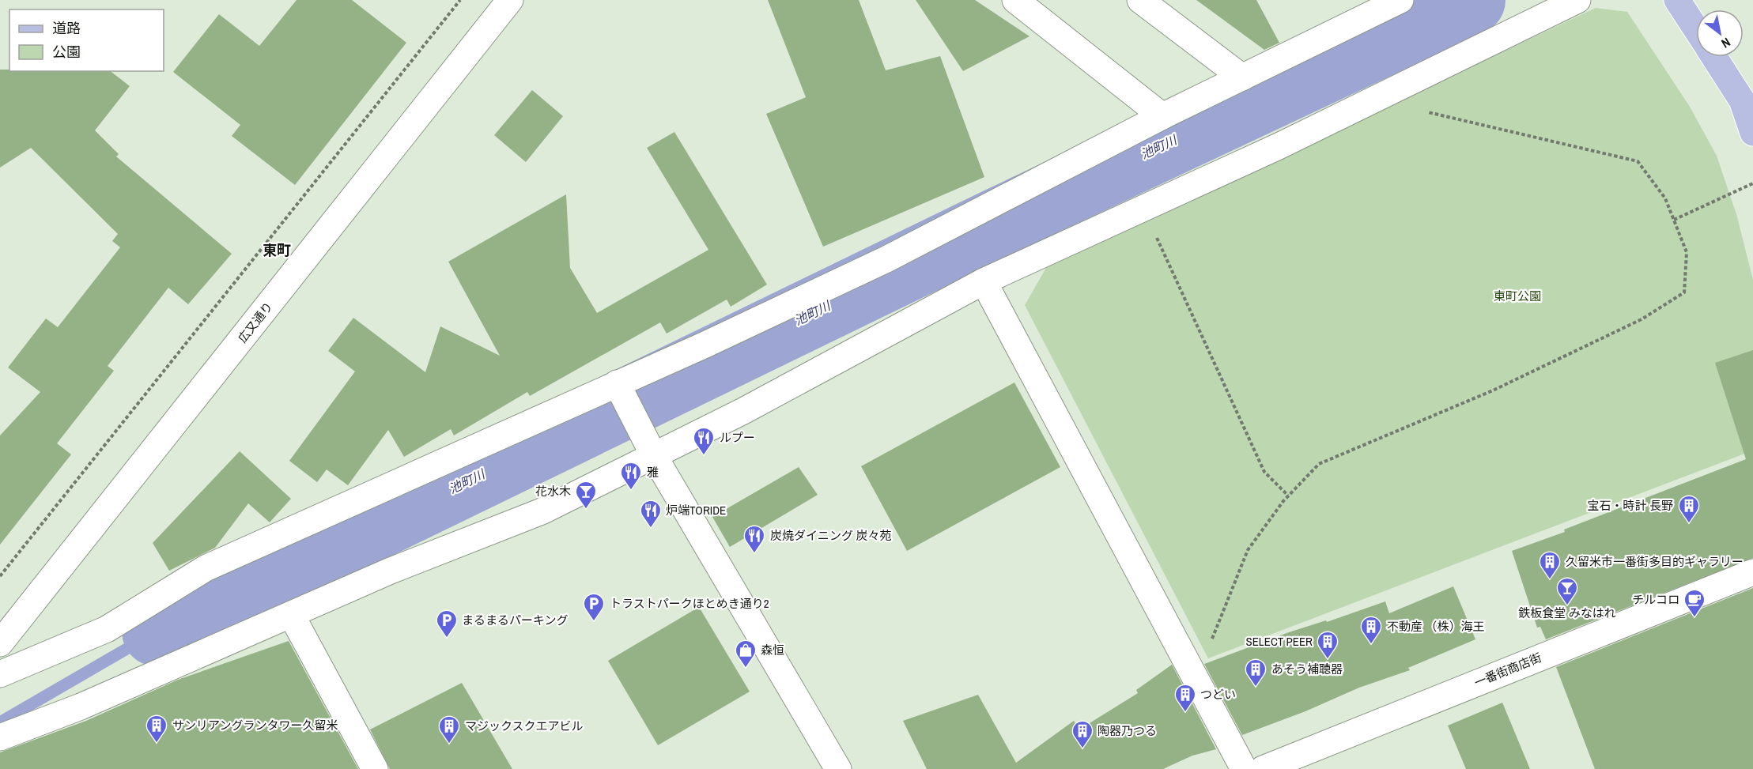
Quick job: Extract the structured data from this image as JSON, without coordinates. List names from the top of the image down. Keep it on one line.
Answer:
{"streets":{"street":["広又通り","一番街商店街"]},"districts":["東町"],"water":["池町川"],"parks":["東町公園"],"places":{"restaurant":["ルプー","雅","炉端TORIDE","炭焼ダイニング 炭々苑"],"bar":["花水木","鉄板食堂 みなはれ"],"building":["宝石・時計 長野","久留米市一番街多目的ギャラリー","不動産 （株）海王","SELECT PEER","あそう補聴器","つどい","サンリアングランタワー久留米","マジックスクエアビル","陶器乃つる"],"cafe":["チルコロ"],"parking":["トラストパークほとめき通り2","まるまるパーキング"],"shop":["森恒"]},"legend":["道路","公園"],"north":"bottom right"}
